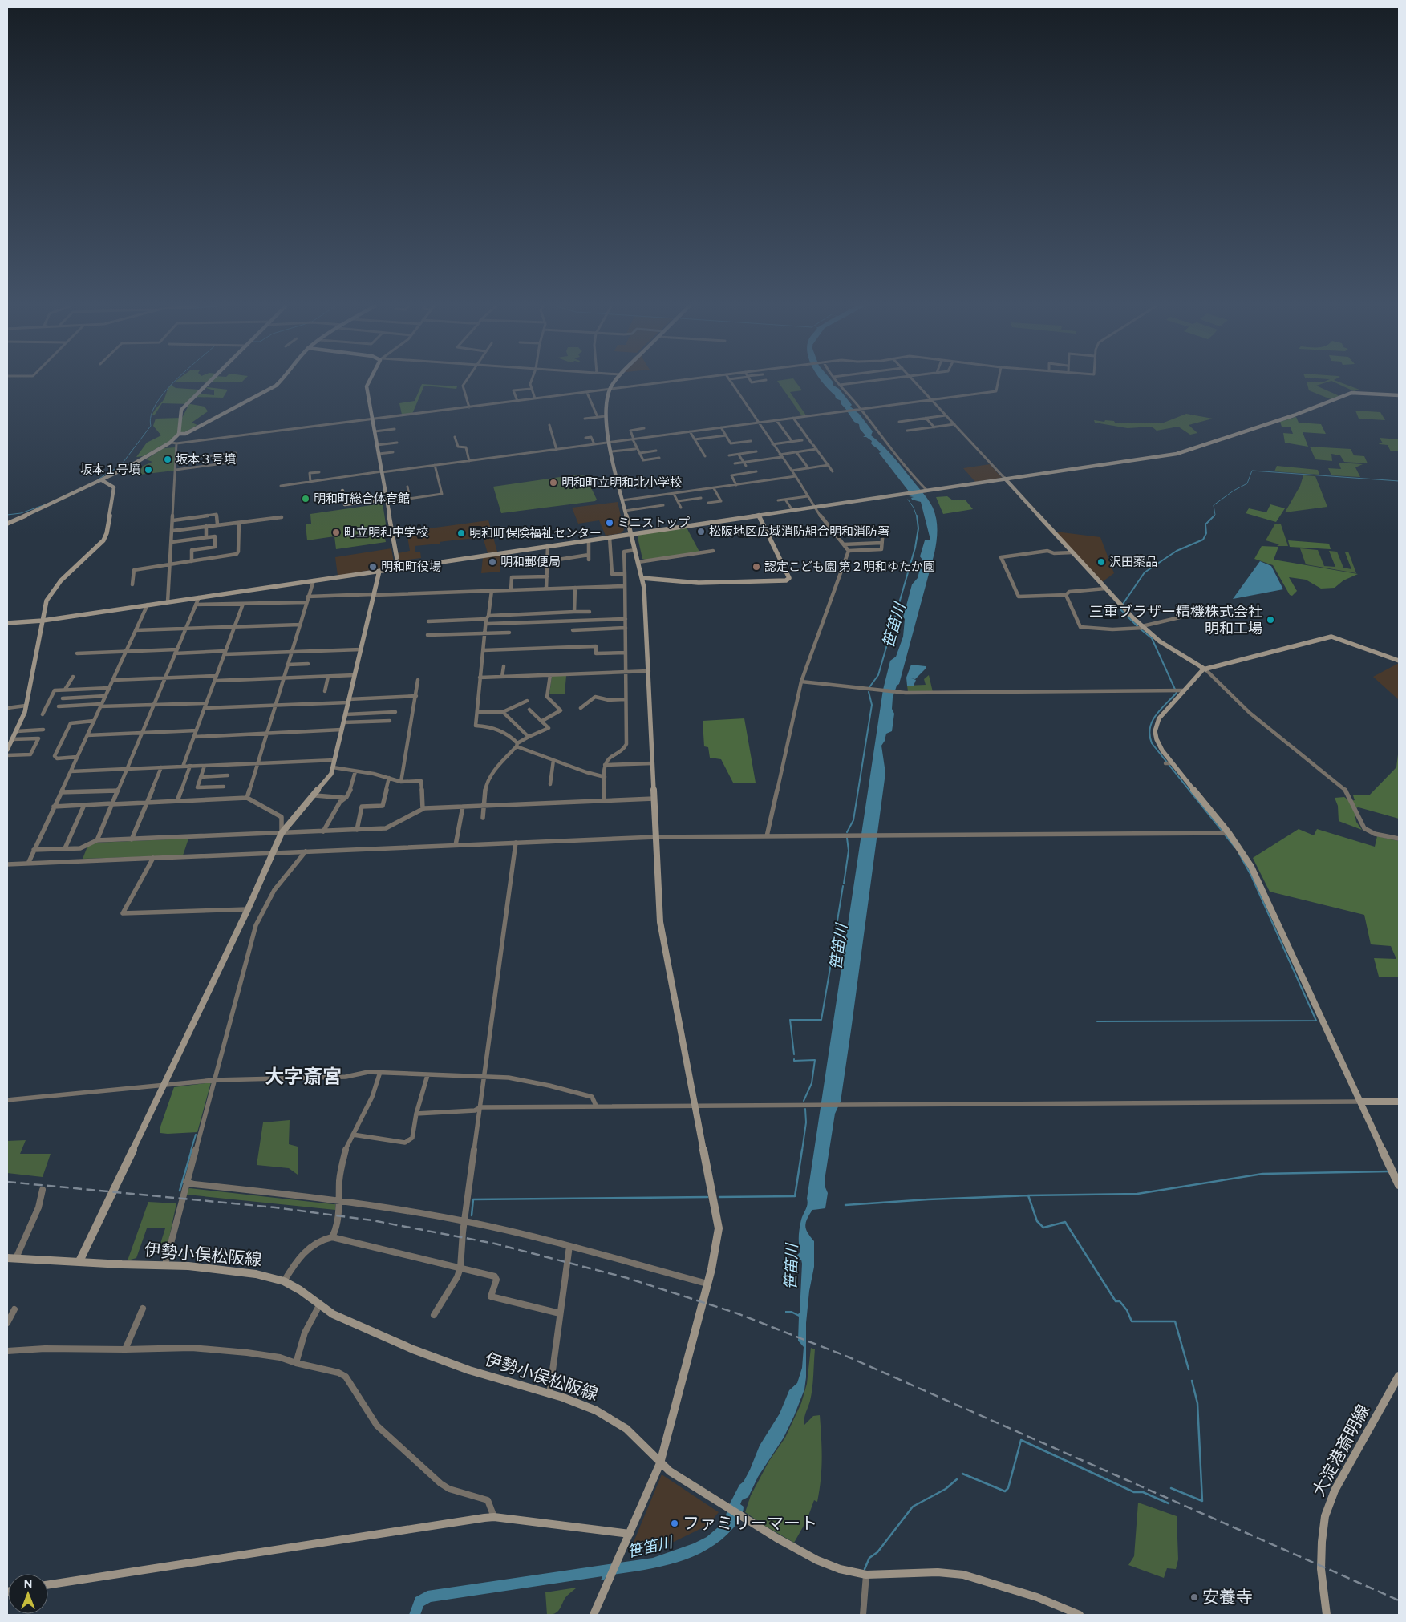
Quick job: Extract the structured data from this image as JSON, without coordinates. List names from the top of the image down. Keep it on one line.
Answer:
{"streets":{"street":["伊勢小俣松阪線","大淀港斎明線"]},"districts":["大字斎宮"],"water":["笹笛川"],"places":["坂本３号墳","坂本１号墳","明和町立明和北小学校","明和町総合体育館","ミニストップ","松阪地区広域消防組合明和消防署","町立明和中学校","明和町保険福祉センター","明和郵便局","沢田薬品","明和町役場","認定こども園 第２明和ゆたか園","三重ブラザー精機株式会社 明和工場","ファミリーマート","安養寺"],"north":"top"}
